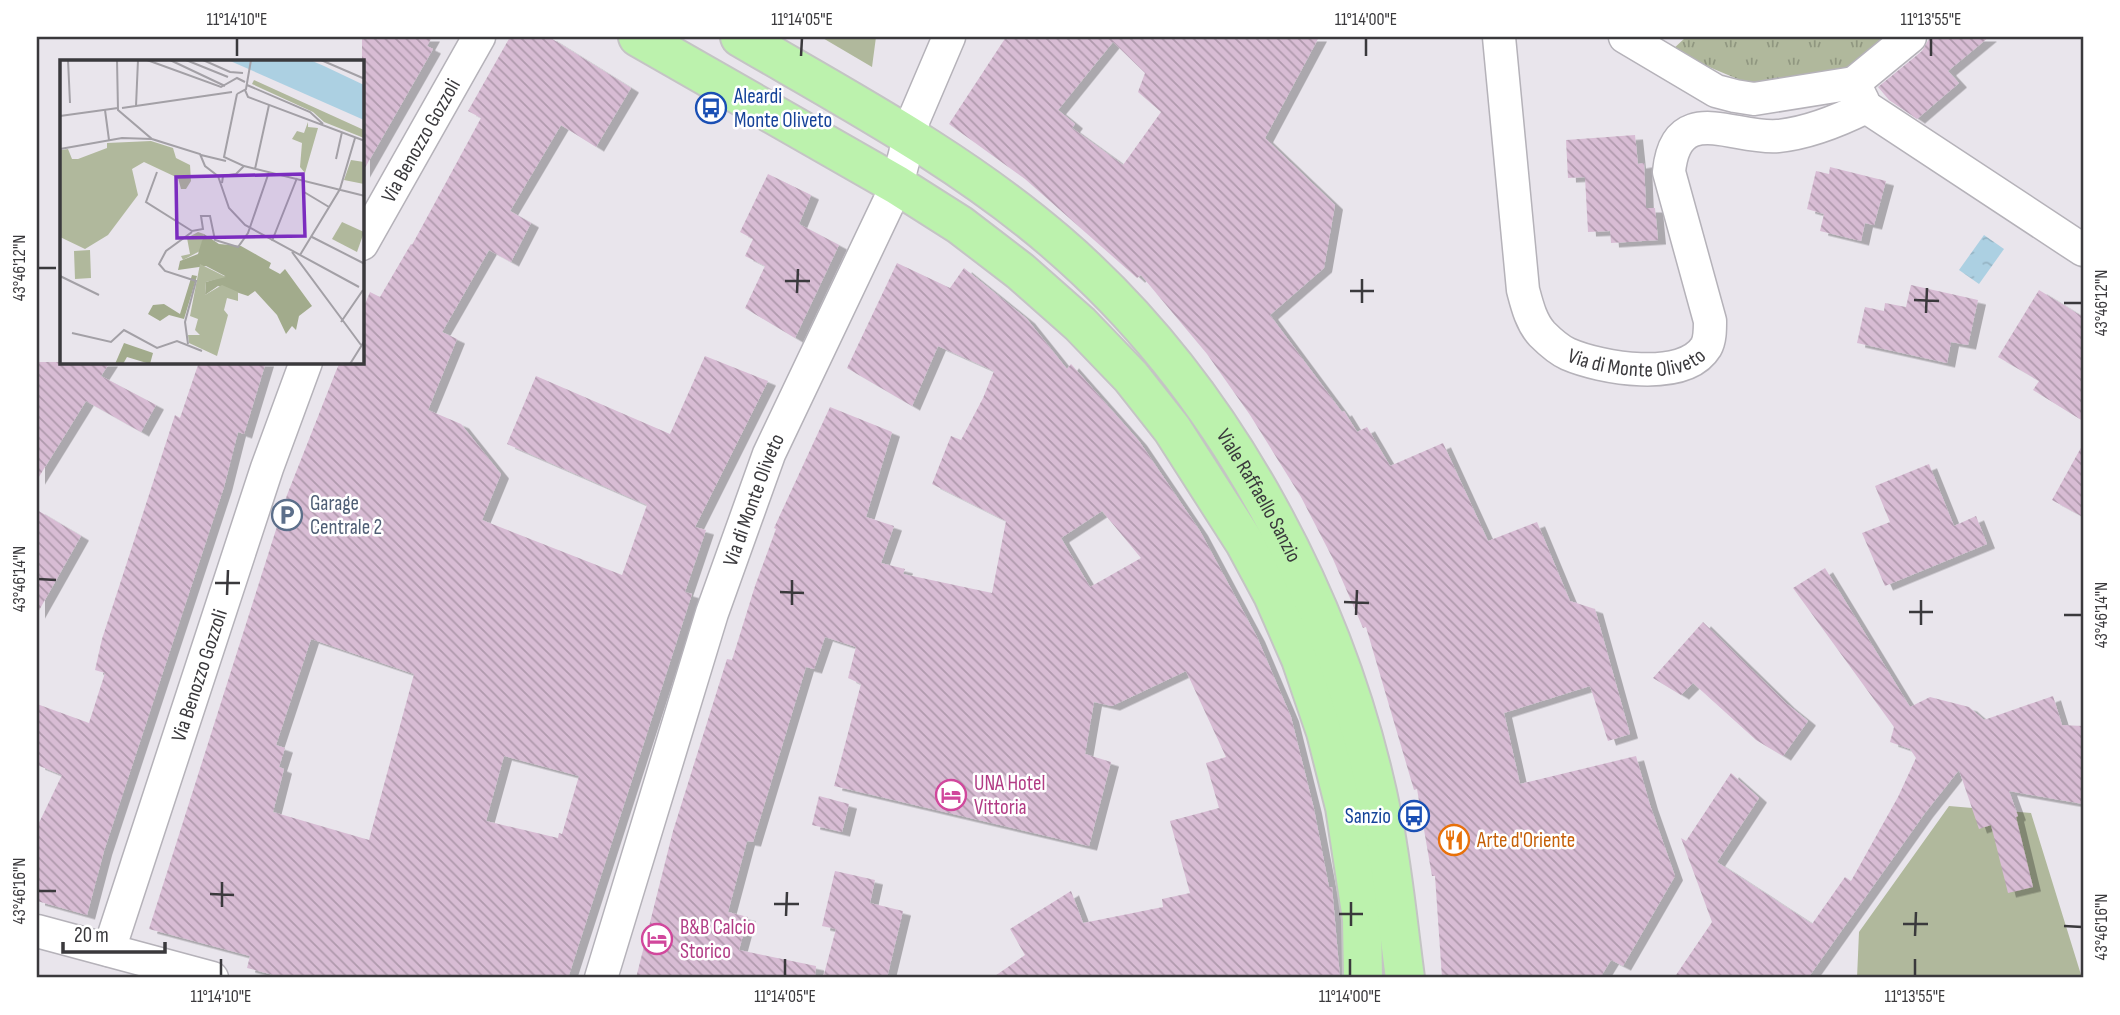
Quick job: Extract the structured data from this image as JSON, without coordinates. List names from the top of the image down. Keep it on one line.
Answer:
{"streets":{"main road":["Viale Raffaello Sanzio"],"street":["Via Benozzo Gozzoli","Via di Monte Oliveto"]},"crossings":[["Via di Monte Oliveto","Viale Raffaello Sanzio"]],"places":{"bus stop":["Aleardi Monte Oliveto","Sanzio"],"parking":["Garage Centrale 2"],"hotel":["UNA Hotel Vittoria","B&B Calcio Storico"],"restaurant":["Arte d'Oriente"]},"scale_bar":"20 m","coordinates":["11°14'10\"E","11°14'05\"E","11°14'00\"E","11°13'55\"E","43°46'12\"N","43°46'14\"N","43°46'16\"N"]}
